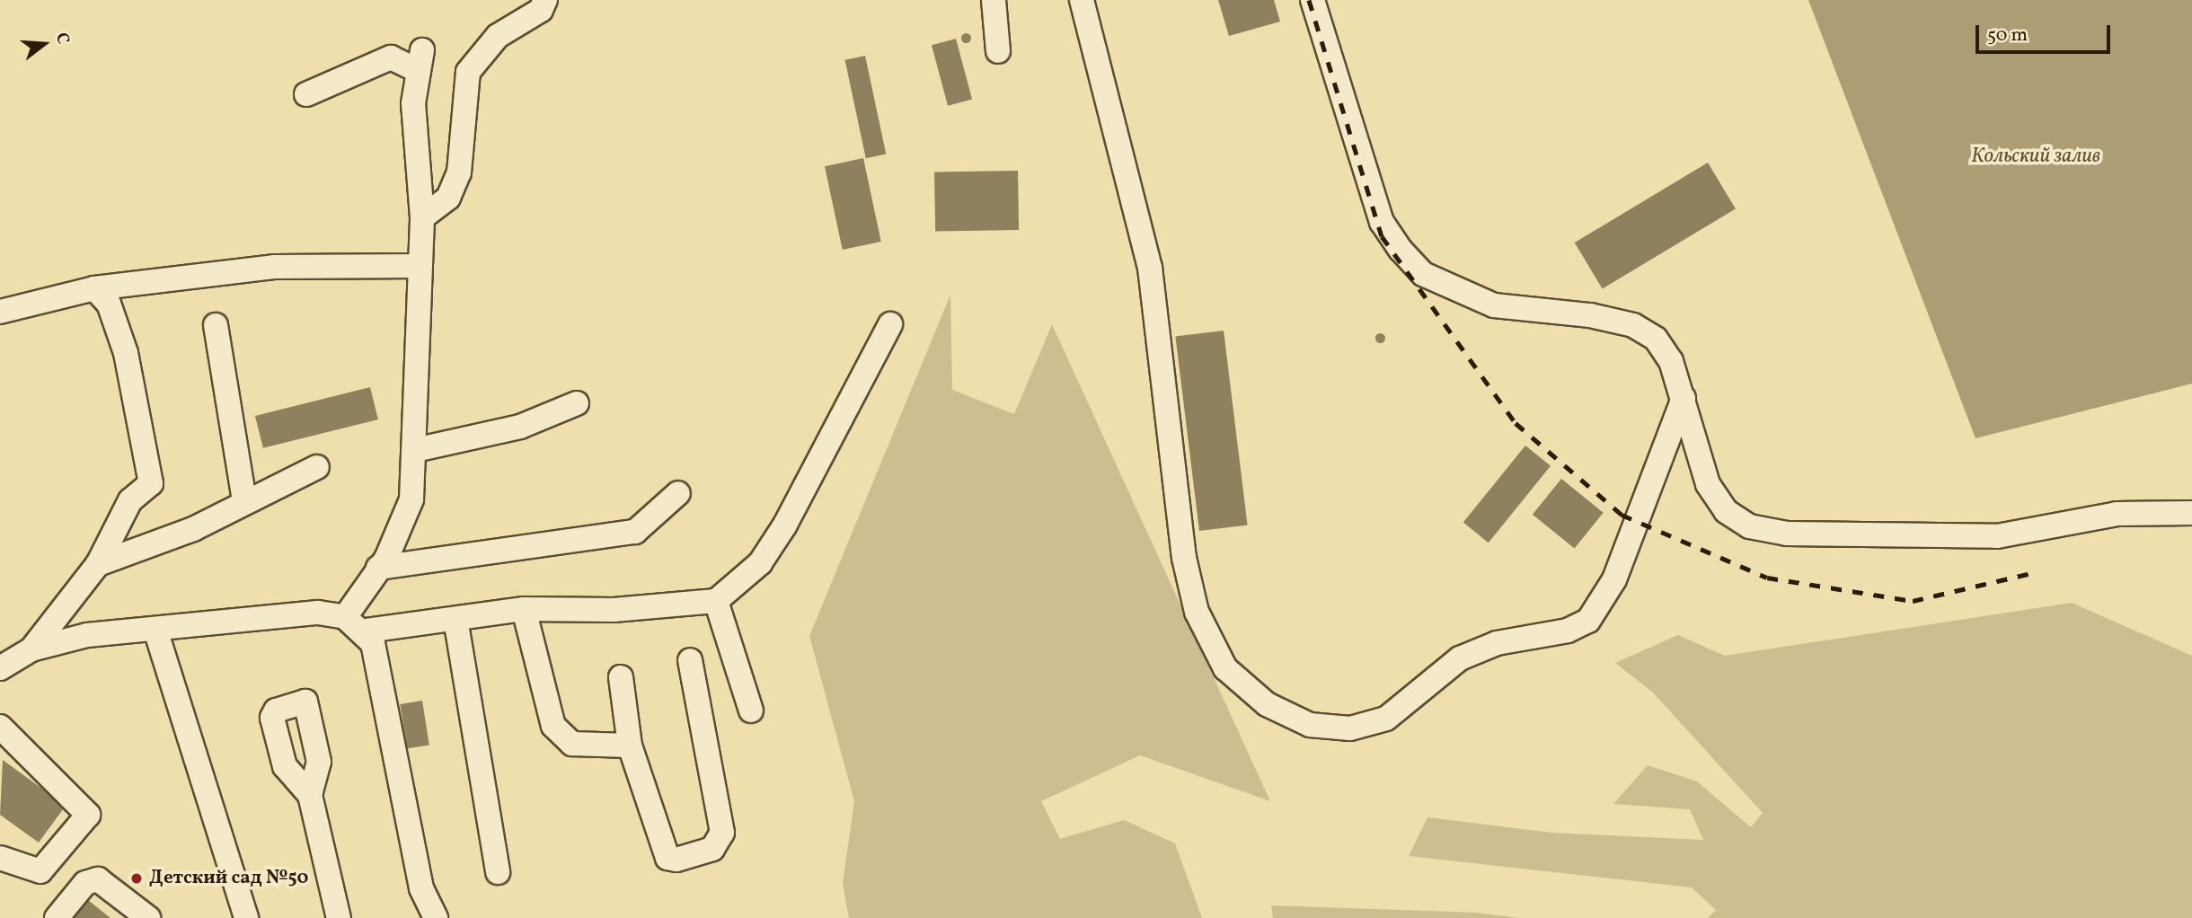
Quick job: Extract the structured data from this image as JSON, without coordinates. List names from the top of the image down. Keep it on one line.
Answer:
{"water":["Кольский залив"],"places":["Детский сад №50"],"scale_bar":"50 m","north":"right"}
